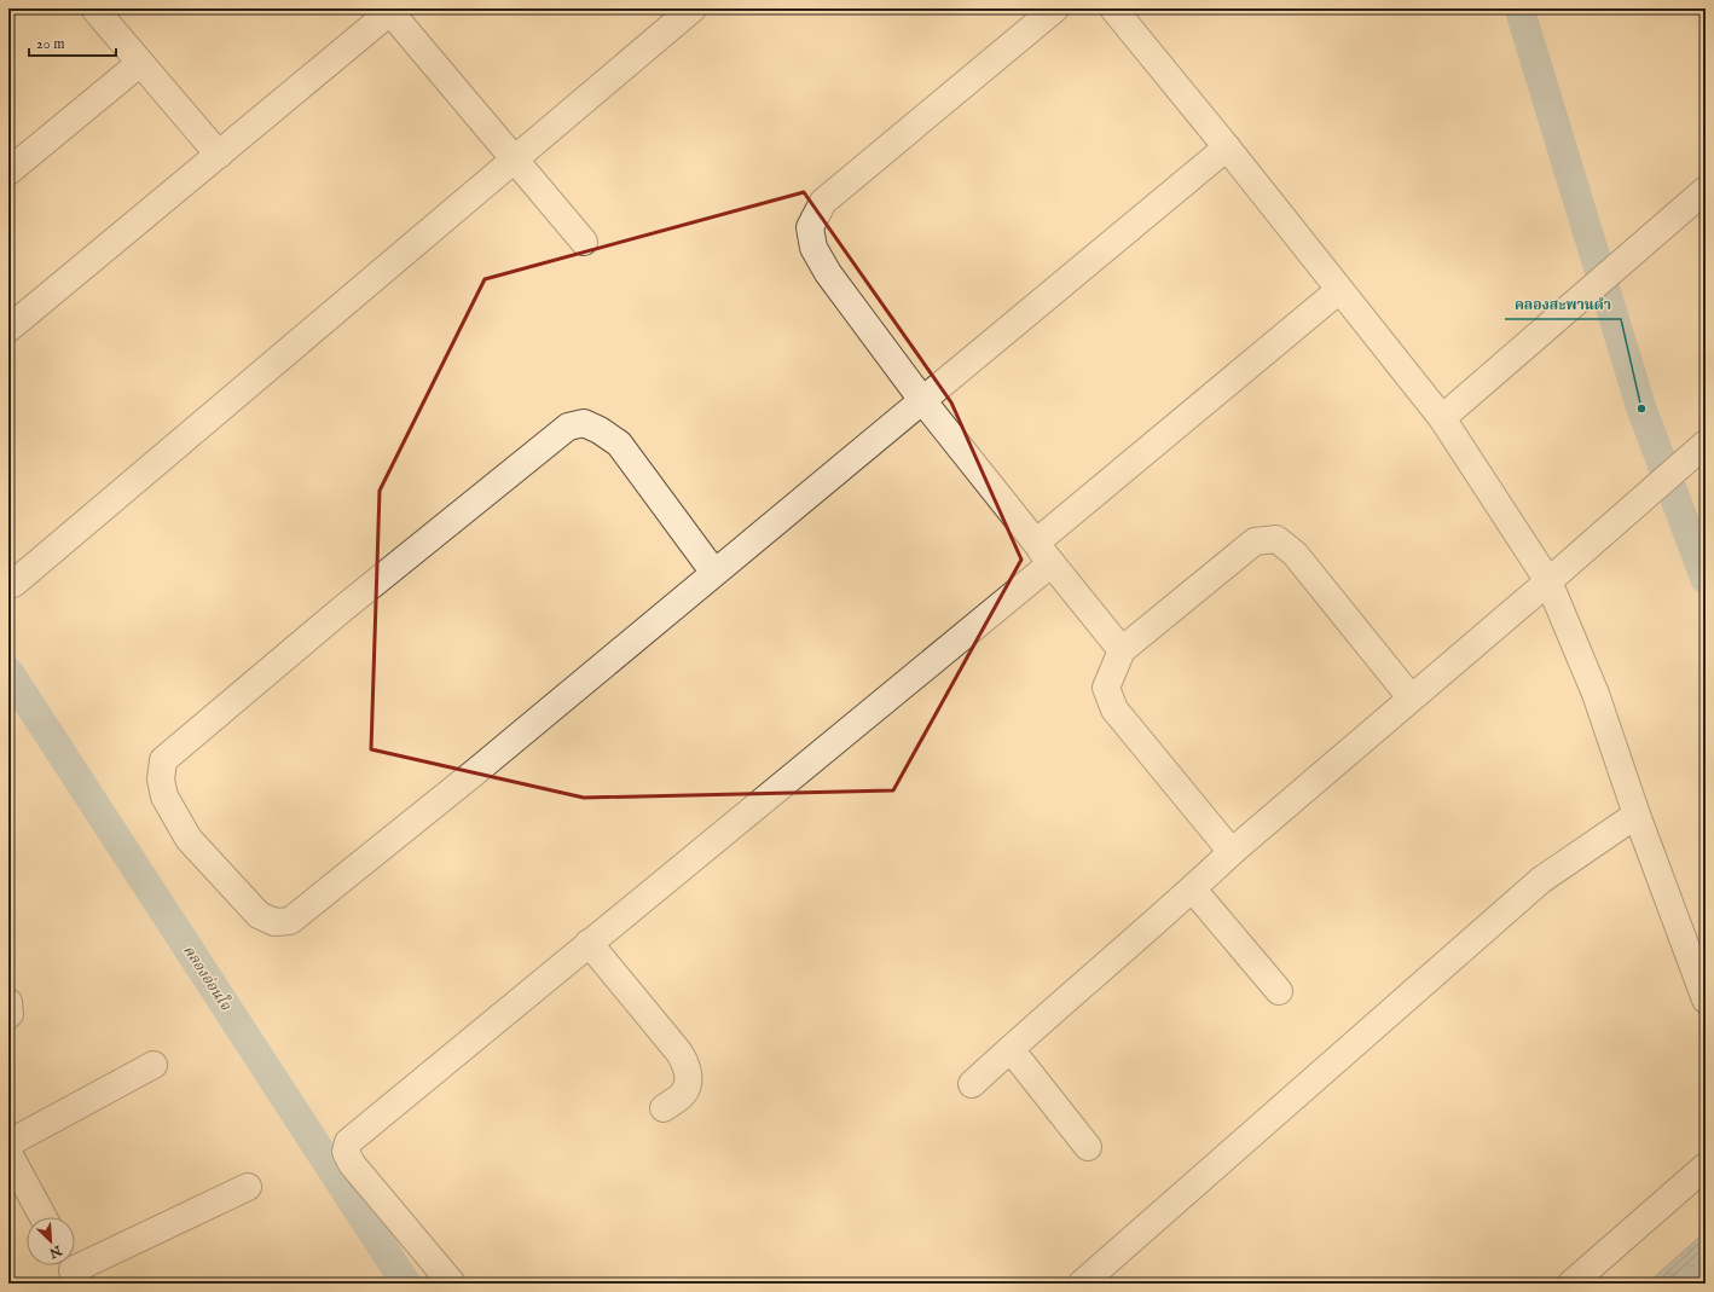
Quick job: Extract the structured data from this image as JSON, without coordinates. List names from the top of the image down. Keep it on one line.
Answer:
{"water":["คลองอ่อนใจ"],"places":["คลองสะพานดำ"],"scale_bar":"20 m","north":"bottom right"}
